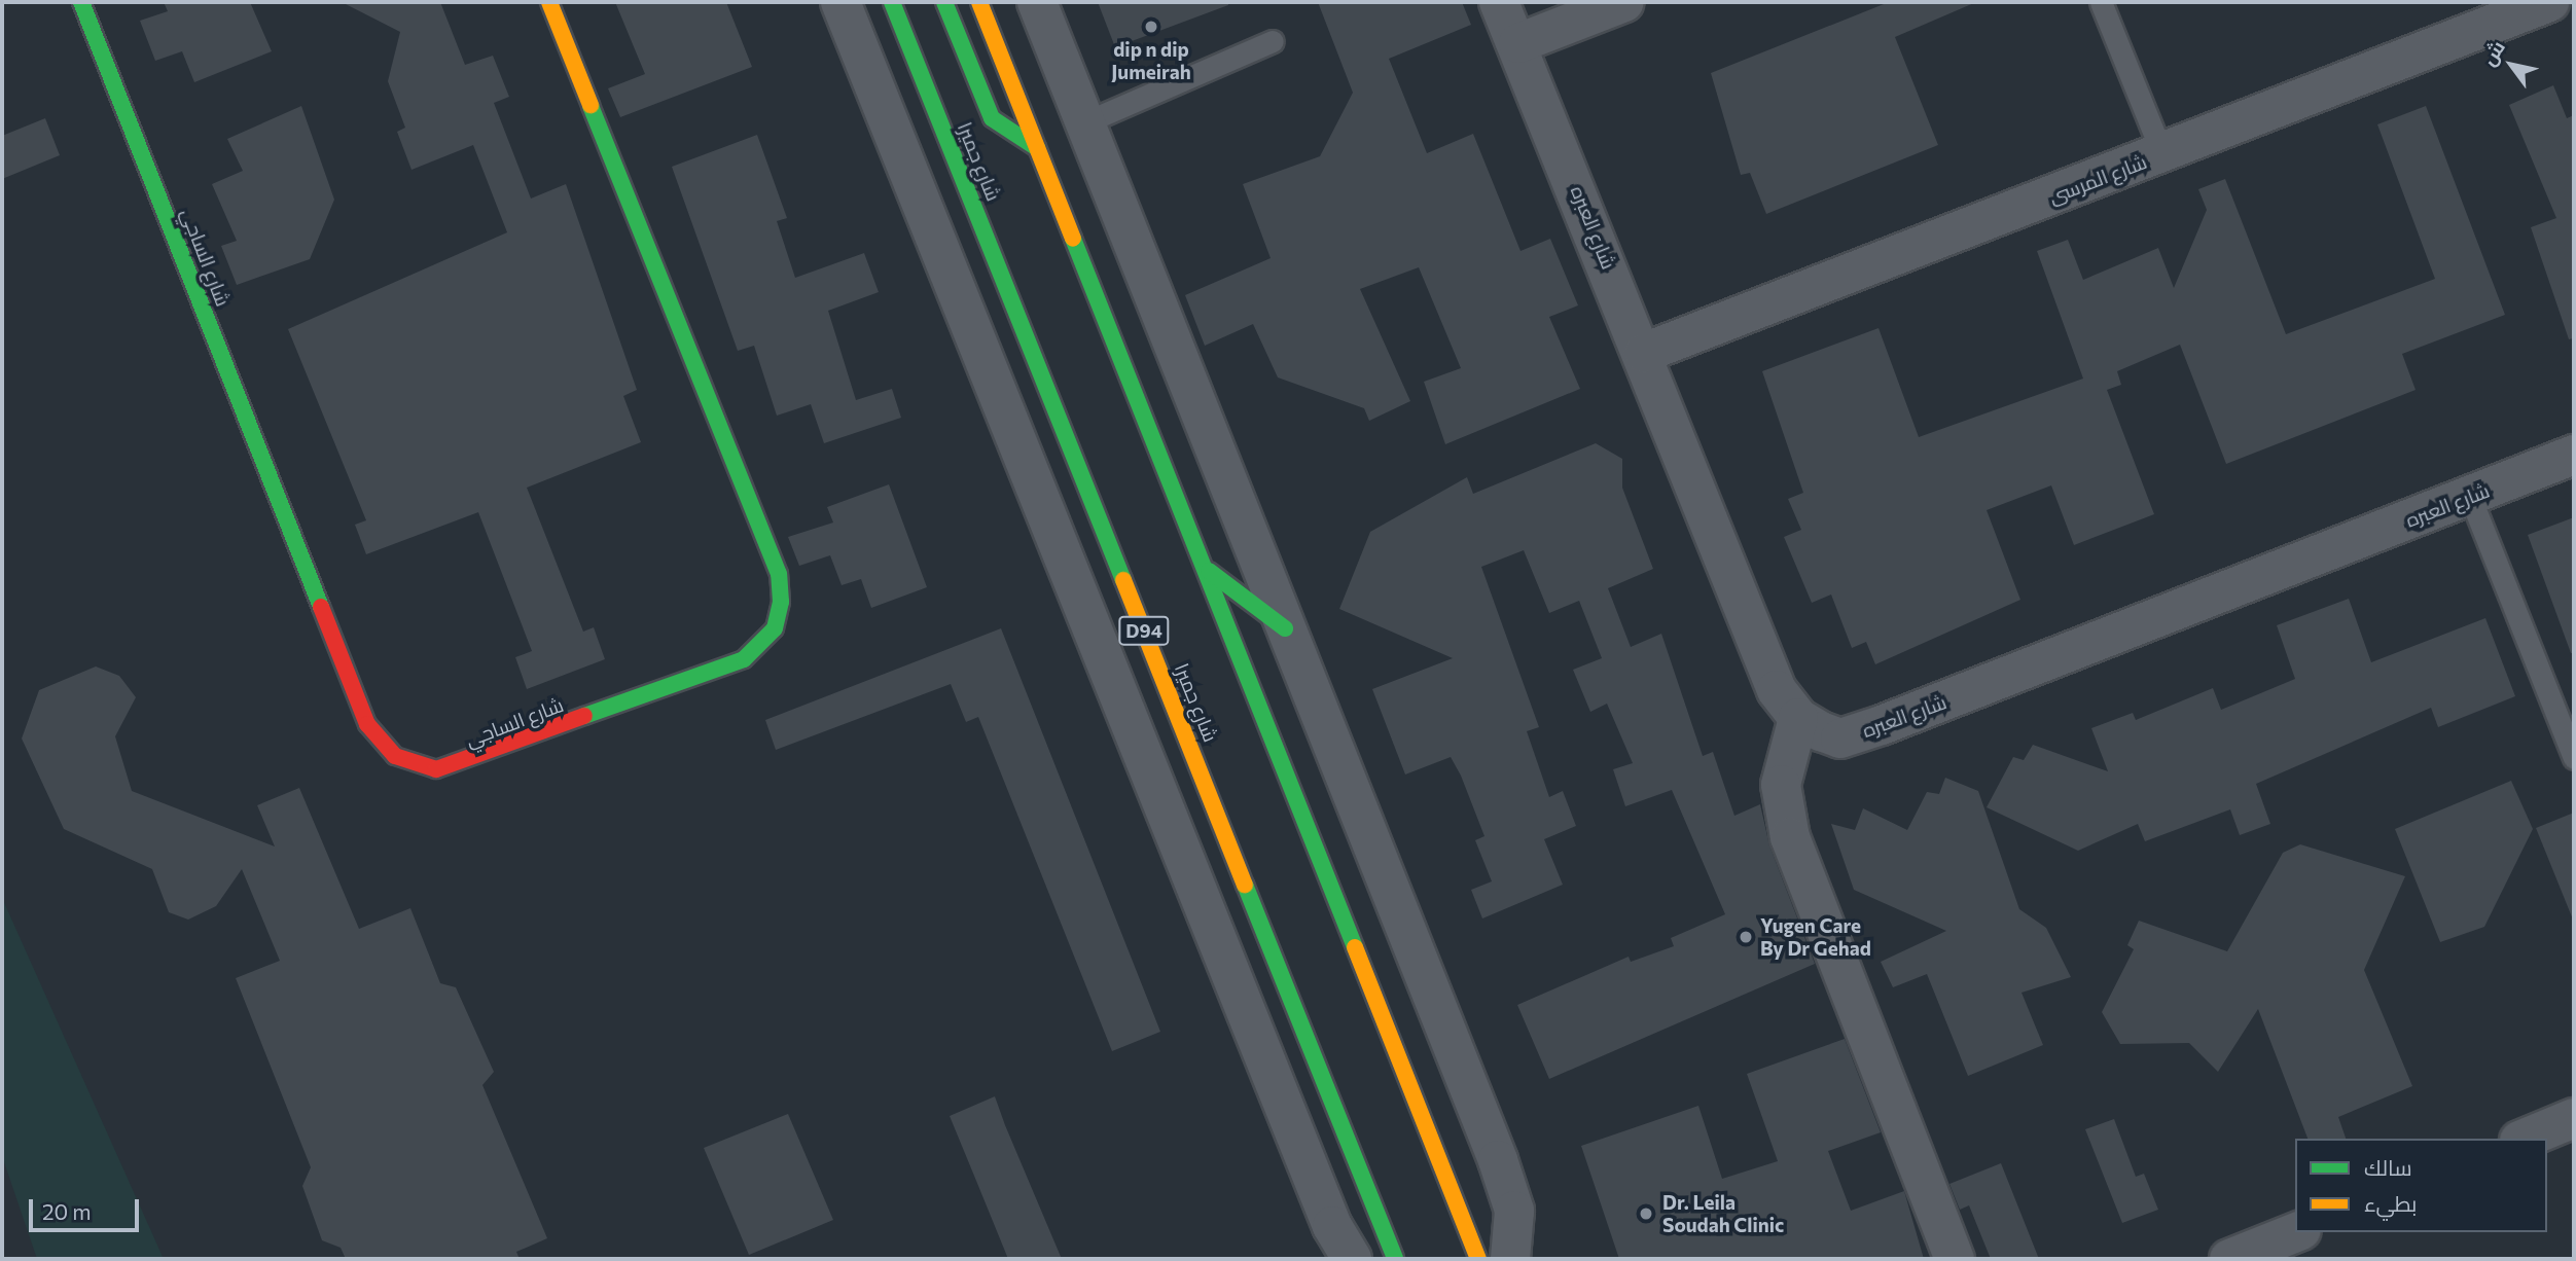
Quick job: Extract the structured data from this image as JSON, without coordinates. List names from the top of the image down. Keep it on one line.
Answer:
{"streets":{"main road":["شارع جميرا","شارع الساجي","D94"],"street":["شارع المرسى","شارع العبره"]},"crossings":[["شارع المرسى","شارع العبره"]],"places":["dip n dip Jumeirah","Yugen Care By Dr Gehad","Dr. Leila Soudah Clinic"],"legend":["سالك","بطيء"],"scale_bar":"20 m","north":"top left"}
